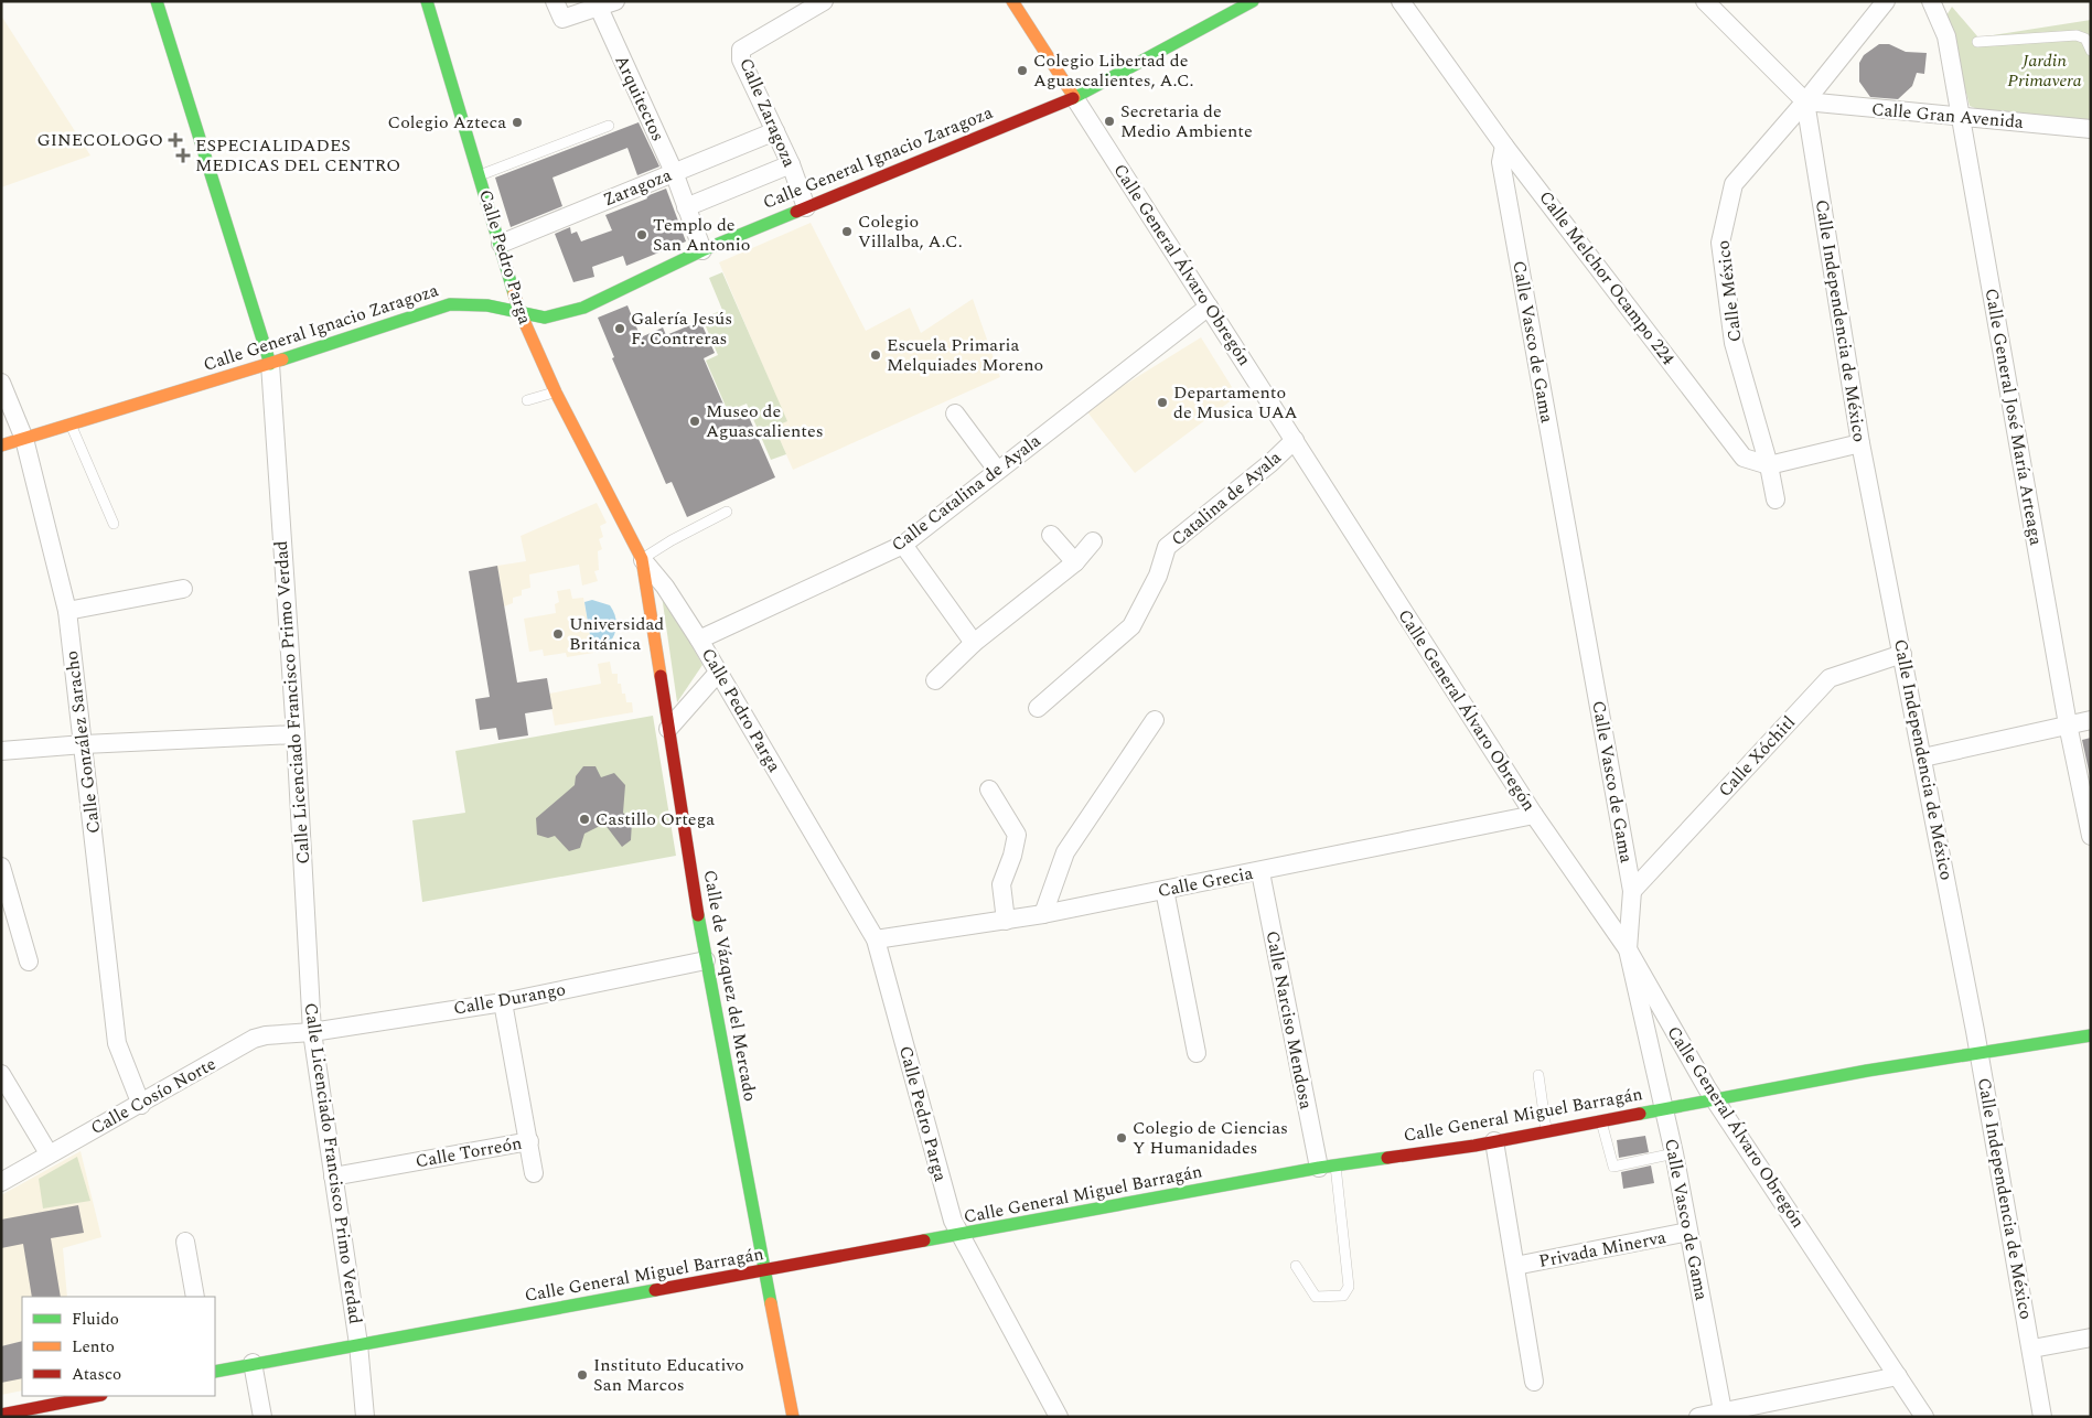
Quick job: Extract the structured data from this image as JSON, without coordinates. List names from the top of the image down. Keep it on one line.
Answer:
{"streets":{"street":["Arquitectos","Calle Zaragoza","Calle Gran Avenida","Calle General Ignacio Zaragoza","Zaragoza","Calle Pedro Parga","Calle General Álvaro Obregón","Calle Melchor Ocampo 224","Calle México","Calle Independencia de México","Calle Vasco de Gama","Calle General José María Arteaga","Calle Catalina de Ayala","Catalina de Ayala","Calle Licenciado Francisco Primo Verdad","Calle González Saracho","Calle Xóchitl","Calle Grecia","Calle de Vázquez del Mercado","Calle Durango","Calle Narciso Mendosa","Calle Cosío Norte","Calle General Miguel Barragán","Calle Torreón","Privada Minerva"]},"crossings":[["Arquitectos","Calle General Ignacio Zaragoza"],["Arquitectos","Zaragoza"],["Calle Zaragoza","Calle General Ignacio Zaragoza"],["Calle Zaragoza","Zaragoza"],["Calle Gran Avenida","Calle México"],["Calle Gran Avenida","Calle Independencia de México"],["Calle Gran Avenida","Calle General José María Arteaga"],["Calle General Ignacio Zaragoza","Calle Pedro Parga"],["Calle General Ignacio Zaragoza","Calle General Álvaro Obregón"],["Calle General Ignacio Zaragoza","Calle Licenciado Francisco Primo Verdad"],["Calle General Ignacio Zaragoza","Calle González Saracho"],["Zaragoza","Calle Pedro Parga"],["Calle Pedro Parga","Calle Catalina de Ayala"],["Calle Pedro Parga","Calle Grecia"],["Calle Pedro Parga","Calle de Vázquez del Mercado"],["Calle Pedro Parga","Calle General Miguel Barragán"],["Calle General Álvaro Obregón","Calle Vasco de Gama"],["Calle General Álvaro Obregón","Calle Catalina de Ayala"],["Calle General Álvaro Obregón","Catalina de Ayala"],["Calle General Álvaro Obregón","Calle Grecia"],["Calle General Álvaro Obregón","Calle General Miguel Barragán"],["Calle Melchor Ocampo 224","Calle México"],["Calle Melchor Ocampo 224","Calle Vasco de Gama"],["Calle México","Calle Independencia de México"],["Calle Independencia de México","Calle Xóchitl"],["Calle Independencia de México","Calle General Miguel Barragán"],["Calle Vasco de Gama","Calle Xóchitl"],["Calle Vasco de Gama","Calle General Miguel Barragán"],["Calle Vasco de Gama","Privada Minerva"],["Calle Licenciado Francisco Primo Verdad","Calle Durango"],["Calle Licenciado Francisco Primo Verdad","Calle Cosío Norte"],["Calle Licenciado Francisco Primo Verdad","Calle General Miguel Barragán"],["Calle Licenciado Francisco Primo Verdad","Calle Torreón"],["Calle González Saracho","Calle Cosío Norte"],["Calle Grecia","Calle Narciso Mendosa"],["Calle de Vázquez del Mercado","Calle Durango"],["Calle de Vázquez del Mercado","Calle General Miguel Barragán"],["Calle Durango","Calle Cosío Norte"],["Calle Durango","Calle Torreón"],["Calle Narciso Mendosa","Calle General Miguel Barragán"],["Calle General Miguel Barragán","Privada Minerva"]],"parks":["Jardin Primavera"],"places":{"other":["Colegio Libertad de Aguascalientes, A.C.","Secretaria de Medio Ambiente","Colegio Azteca","Colegio Villalba, A.C.","Templo de San Antonio","Galería Jesús F. Contreras","Escuela Primaria Melquiades Moreno","Departamento de Musica UAA","Museo de Aguascalientes","Universidad Británica","Castillo Ortega","Colegio de Ciencias Y Humanidades","Instituto Educativo San Marcos"],"health":["GINECOLOGO","ESPECIALIDADES MEDICAS DEL CENTRO"]},"legend":["Fluido","Lento","Atasco"]}
